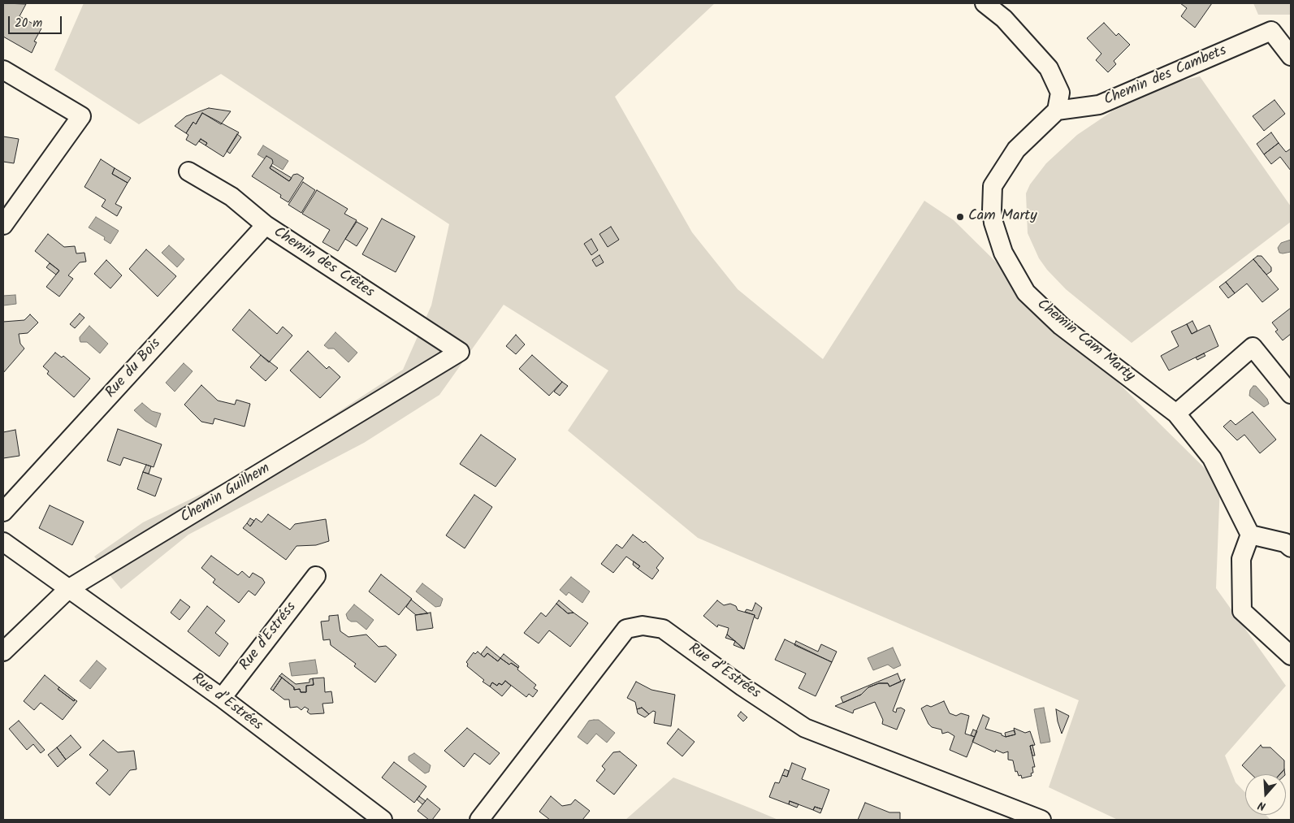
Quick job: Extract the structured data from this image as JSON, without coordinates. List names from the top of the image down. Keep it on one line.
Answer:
{"streets":{"street":["Chemin des Cambets","Chemin des Crêtes","Chemin Cam Marty","Rue du Bois","Chemin Guilhem","Rue d'Estréss","Rue d’Estrées"]},"crossings":[["Chemin des Cambets","Chemin Cam Marty"],["Chemin des Crêtes","Rue du Bois"],["Chemin des Crêtes","Chemin Guilhem"],["Chemin Guilhem","Rue d’Estrées"],["Rue d'Estréss","Rue d’Estrées"]],"places":["Cam Marty"],"scale_bar":"20 m","north":"bottom"}
